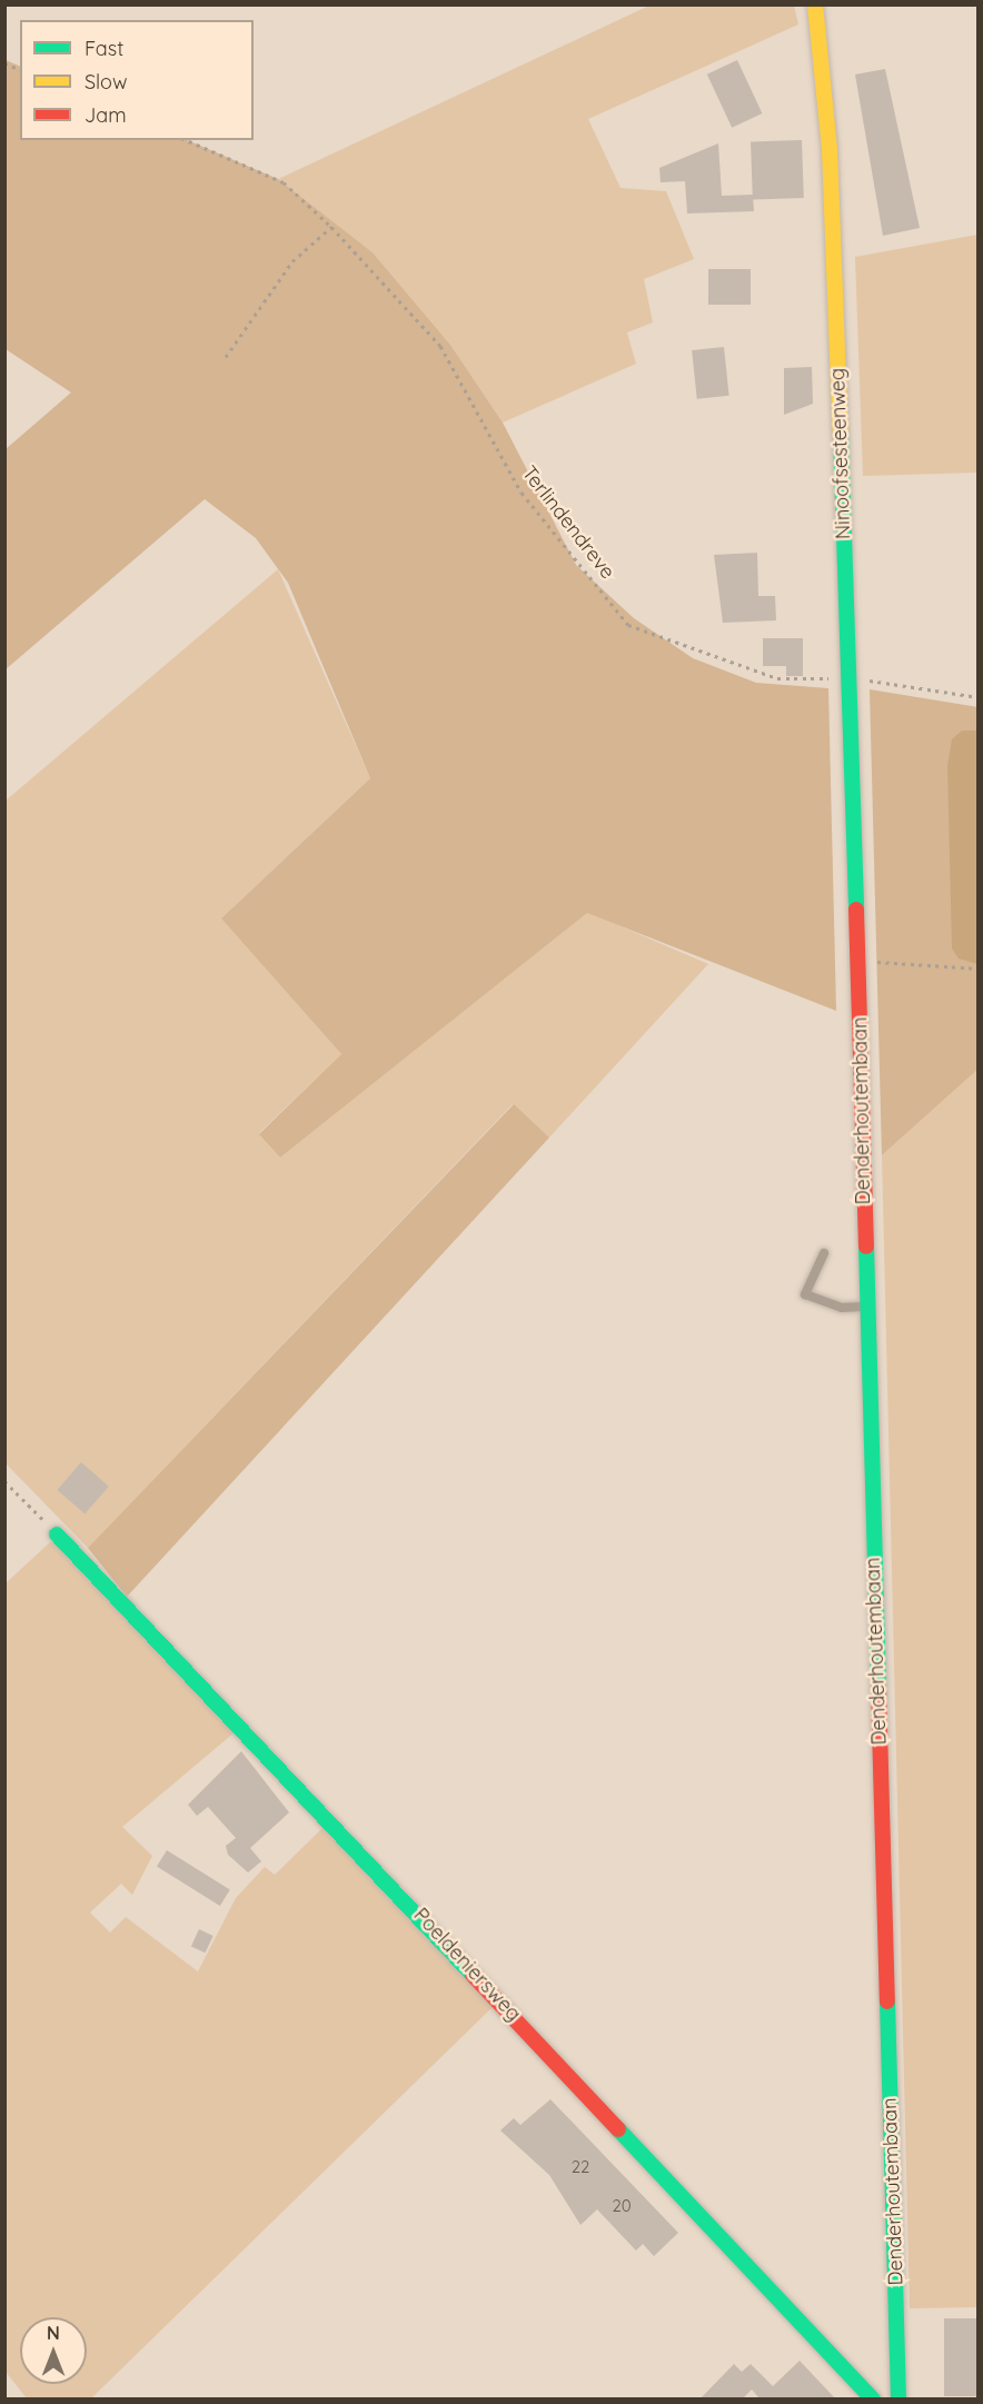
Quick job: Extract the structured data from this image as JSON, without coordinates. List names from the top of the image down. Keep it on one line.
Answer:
{"streets":{"street":["Ninoofsesteenweg","Denderhoutembaan","Poeldeniersweg"],"path":["Terlindendreve"]},"crossings":[["Ninoofsesteenweg","Terlindendreve"],["Ninoofsesteenweg","Denderhoutembaan"]],"house_numbers":["22","20"],"legend":["Fast","Slow","Jam"],"north":"top"}
